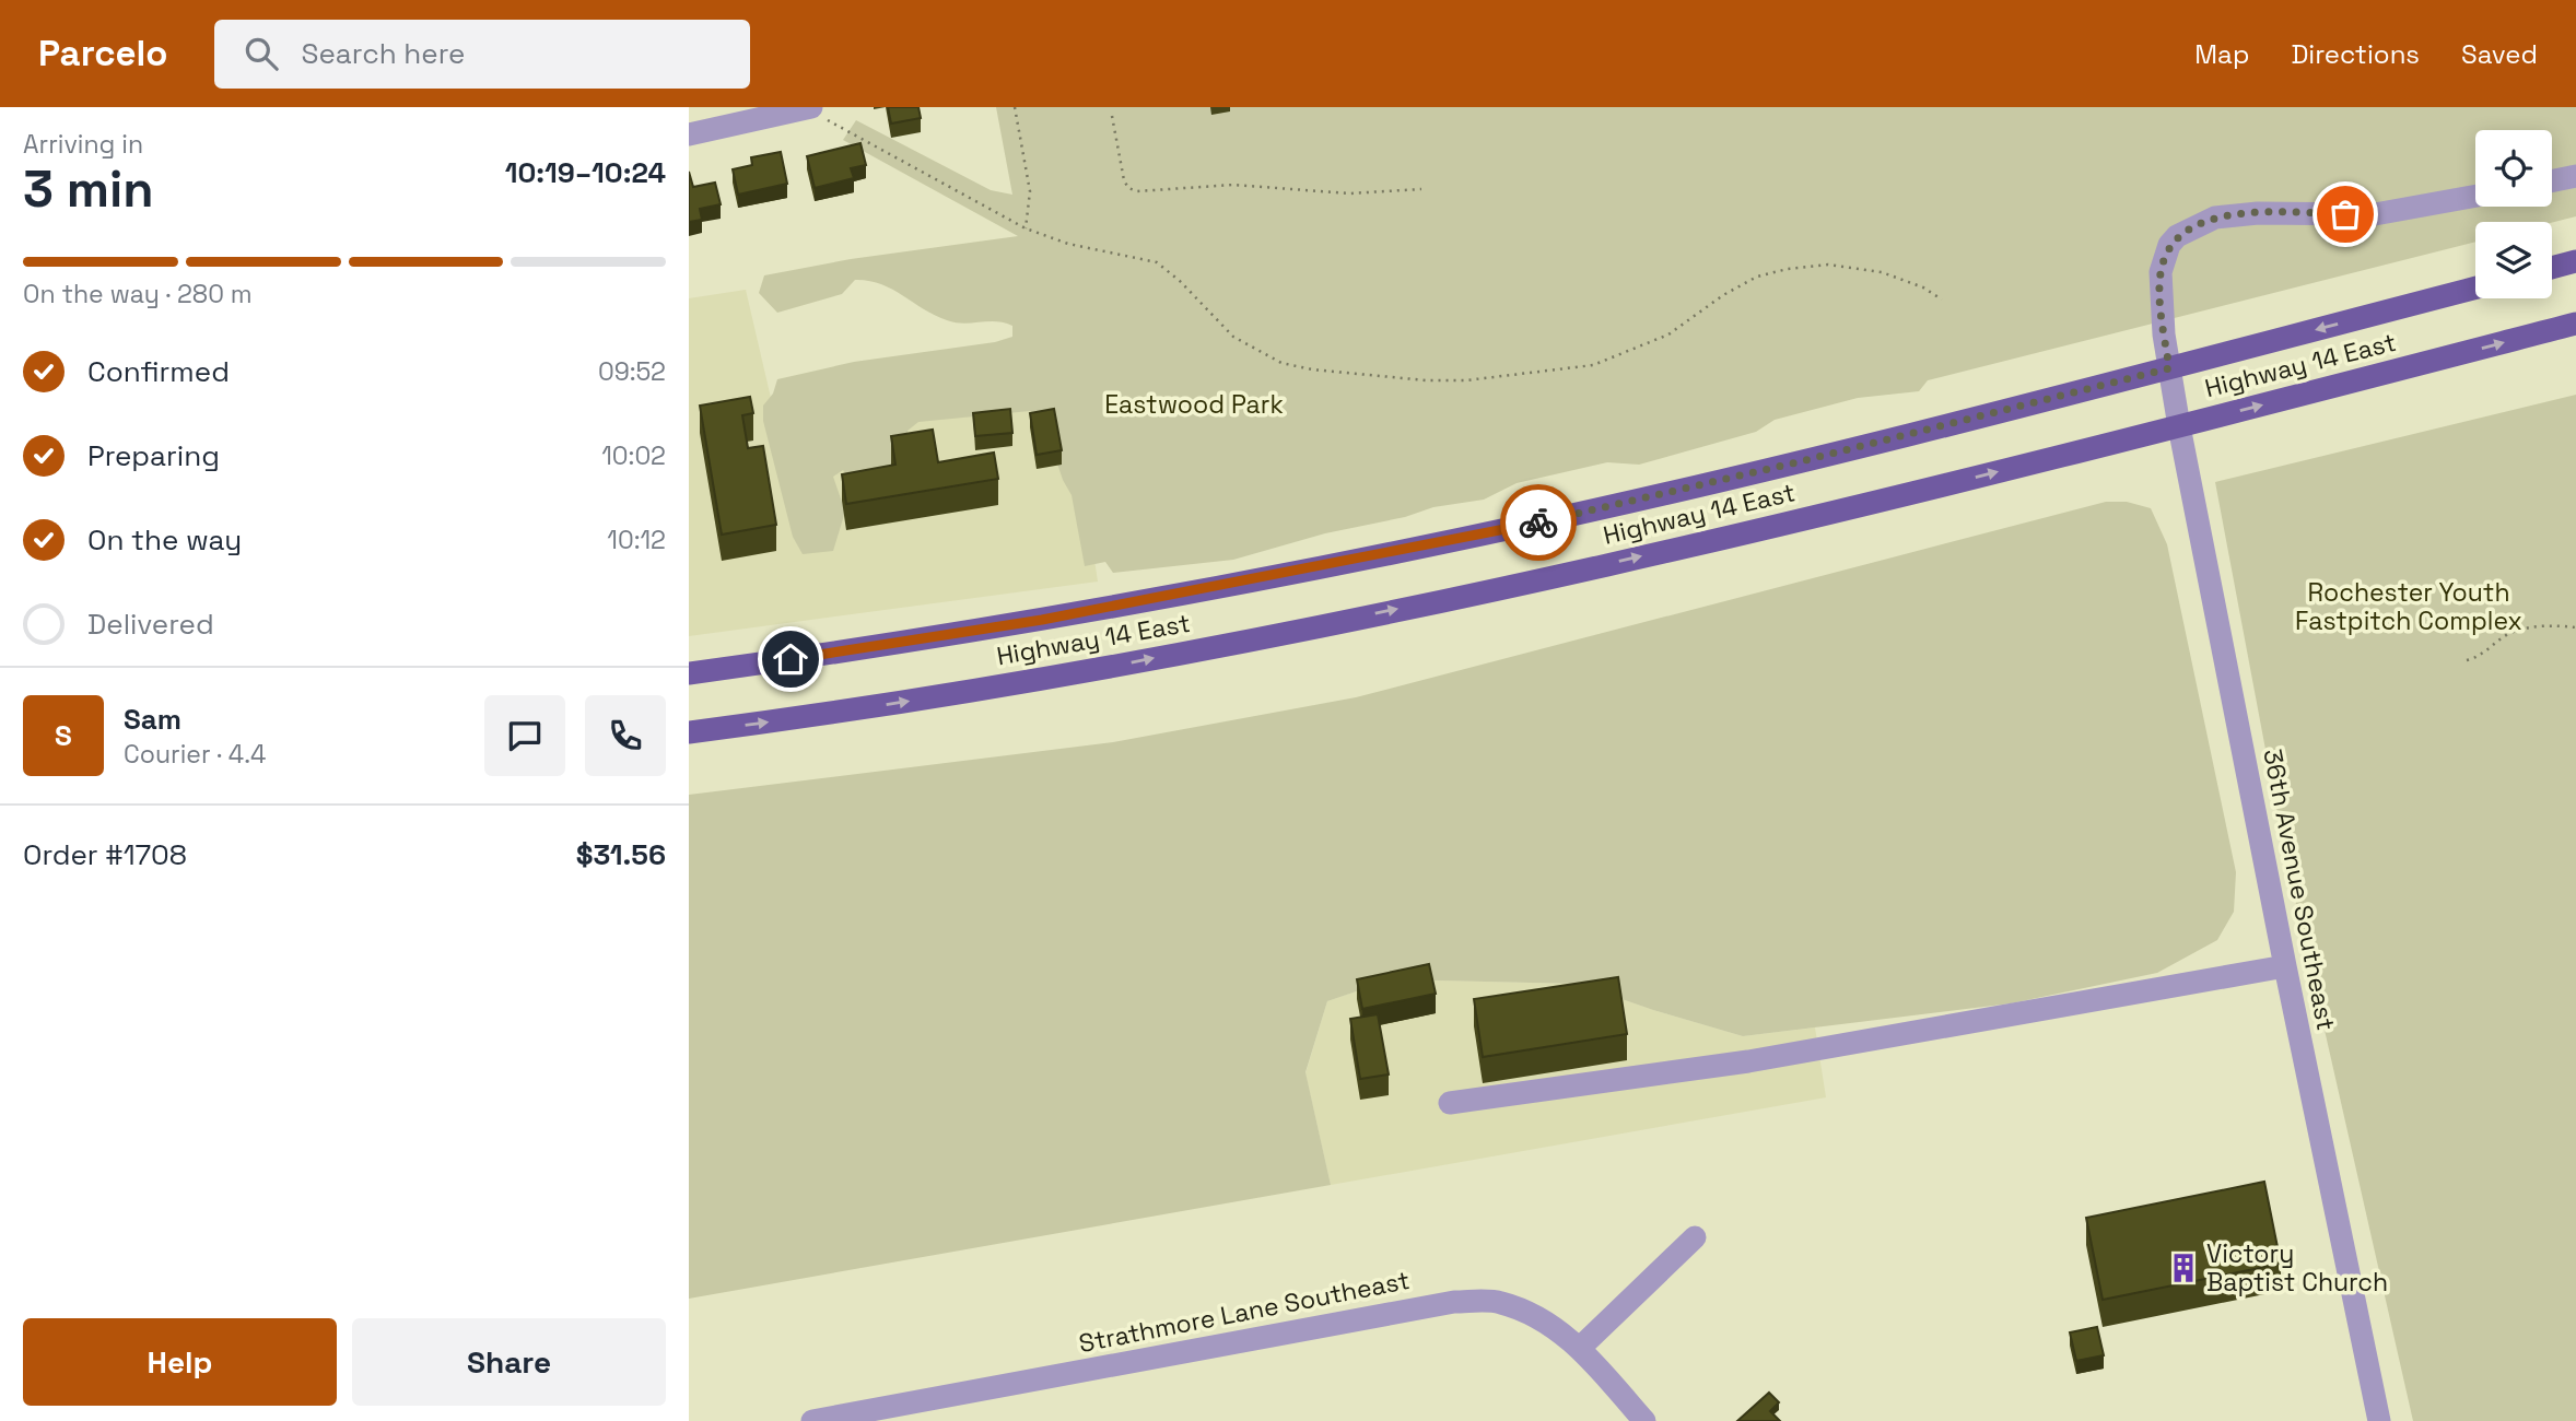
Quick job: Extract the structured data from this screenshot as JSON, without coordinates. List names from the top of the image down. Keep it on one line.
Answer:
{"streets":{"main road":["Highway 14 East"],"street":["36th Avenue Southeast","Strathmore Lane Southeast"]},"crossings":[["Highway 14 East","36th Avenue Southeast"]],"parks":["Eastwood Park","Rochester Youth Fastpitch Complex"],"places":{"building":["Victory Baptist Church"]},"page":{"header":"Parcelo","search":"Search here","nav":["Map","Directions","Saved"],"heading":["3 min","Arriving in","10:19–10:24"],"panel":["Sam","Courier · 4.4","Order #1708","$31.56"],"bar":"On the way · 280 m","list":[["Confirmed","09:52"],["Preparing","10:02"],["On the way","10:12"],"Delivered"],"round":"S","buttons":["Help","Share"]}}
